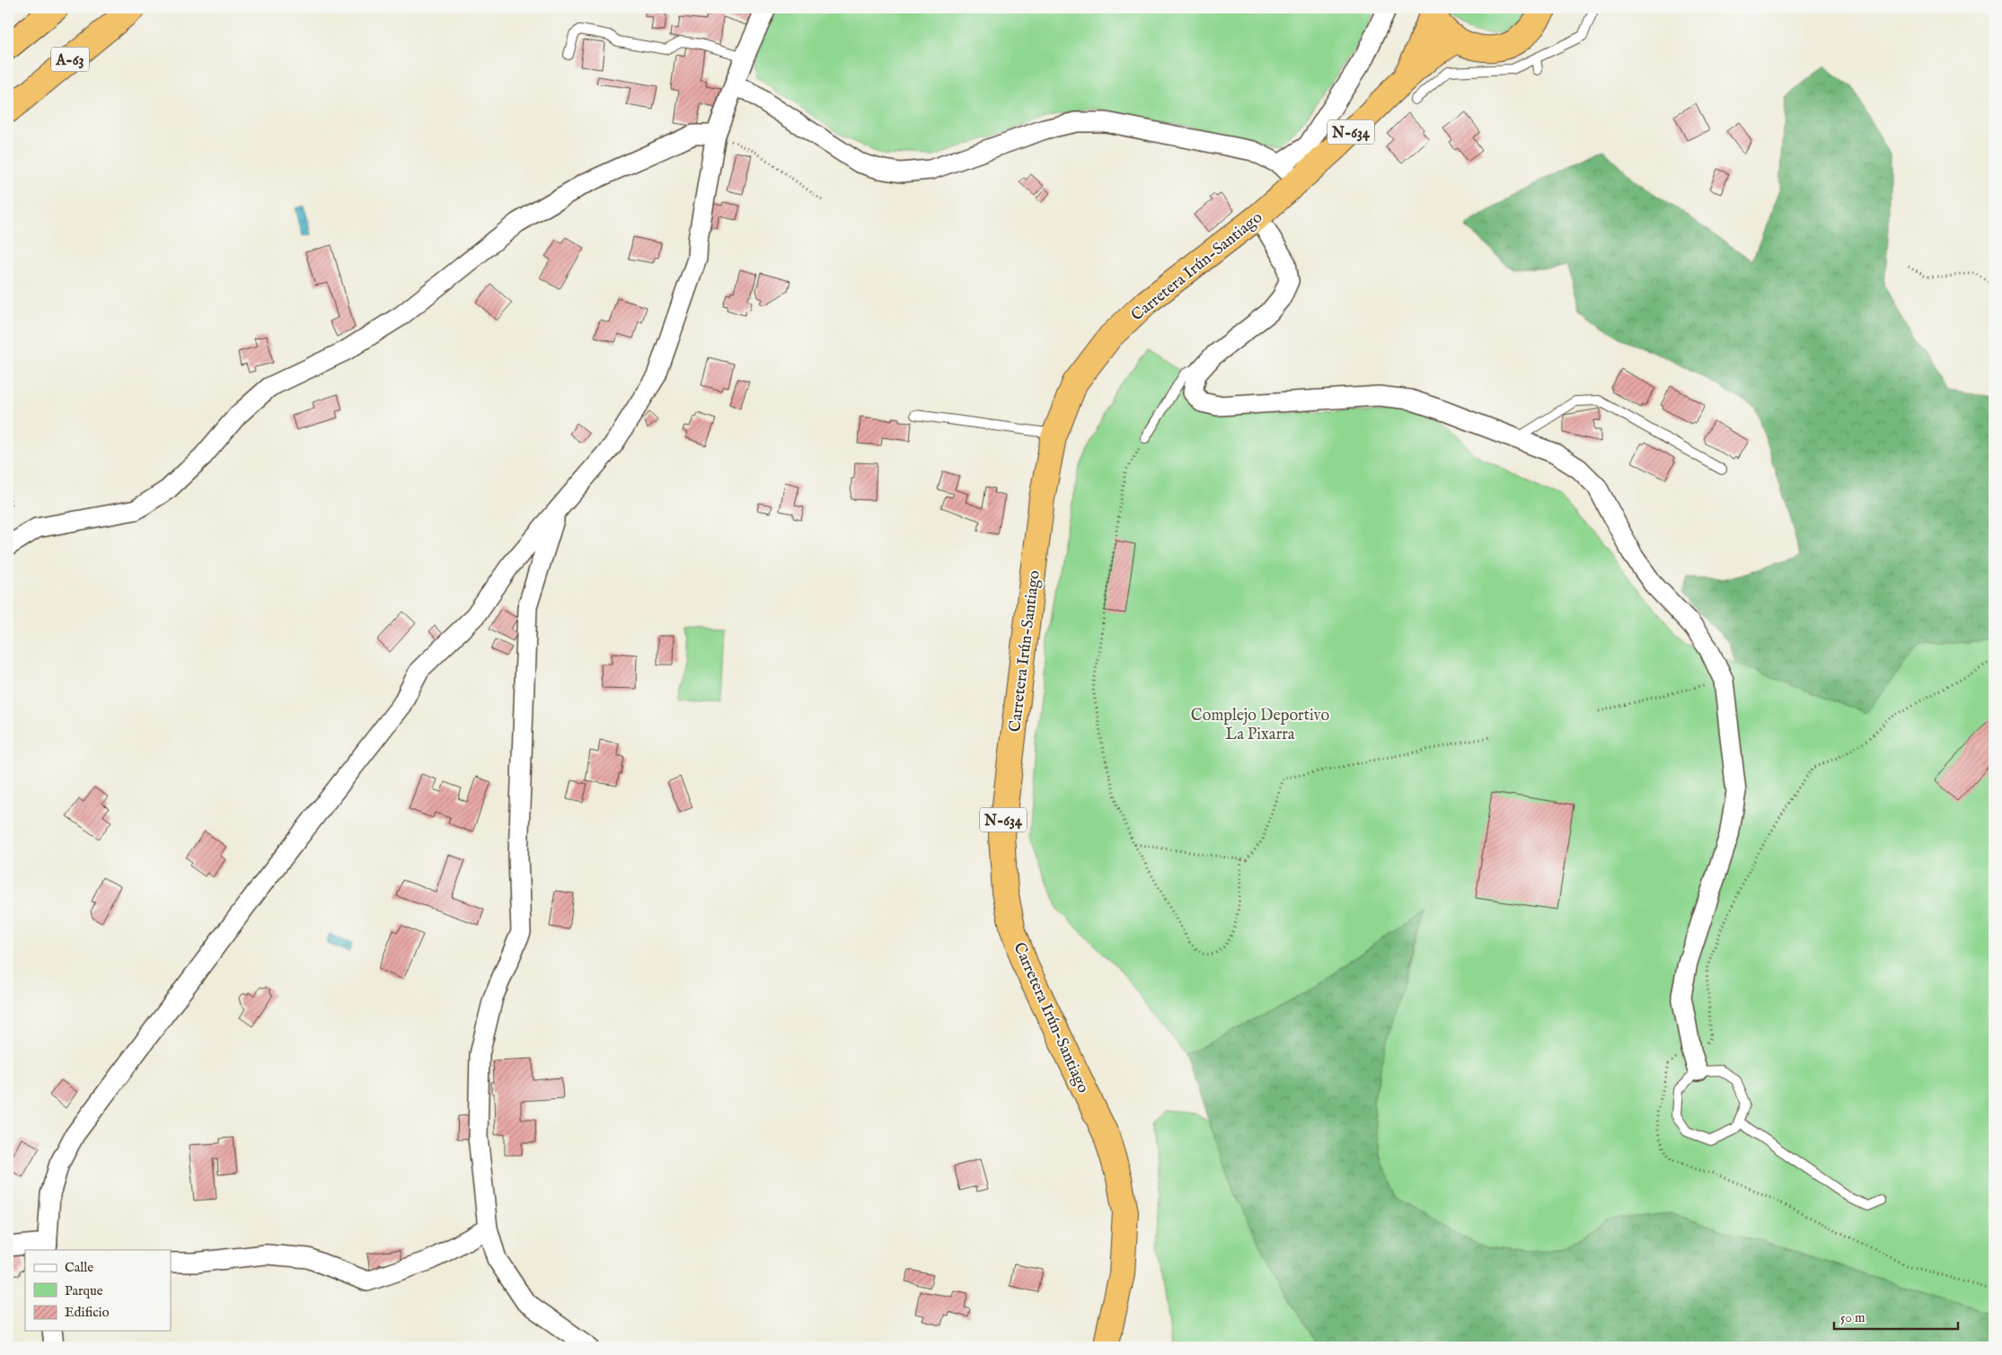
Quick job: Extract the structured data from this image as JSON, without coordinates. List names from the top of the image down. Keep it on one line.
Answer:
{"streets":{"highway":["A-63","N-634","Carretera Irún-Santiago"]},"crossings":[["N-634","Carretera Irún-Santiago"]],"parks":["Complejo Deportivo La Pixarra"],"legend":["Calle","Parque","Edificio"],"scale_bar":"50 m"}
